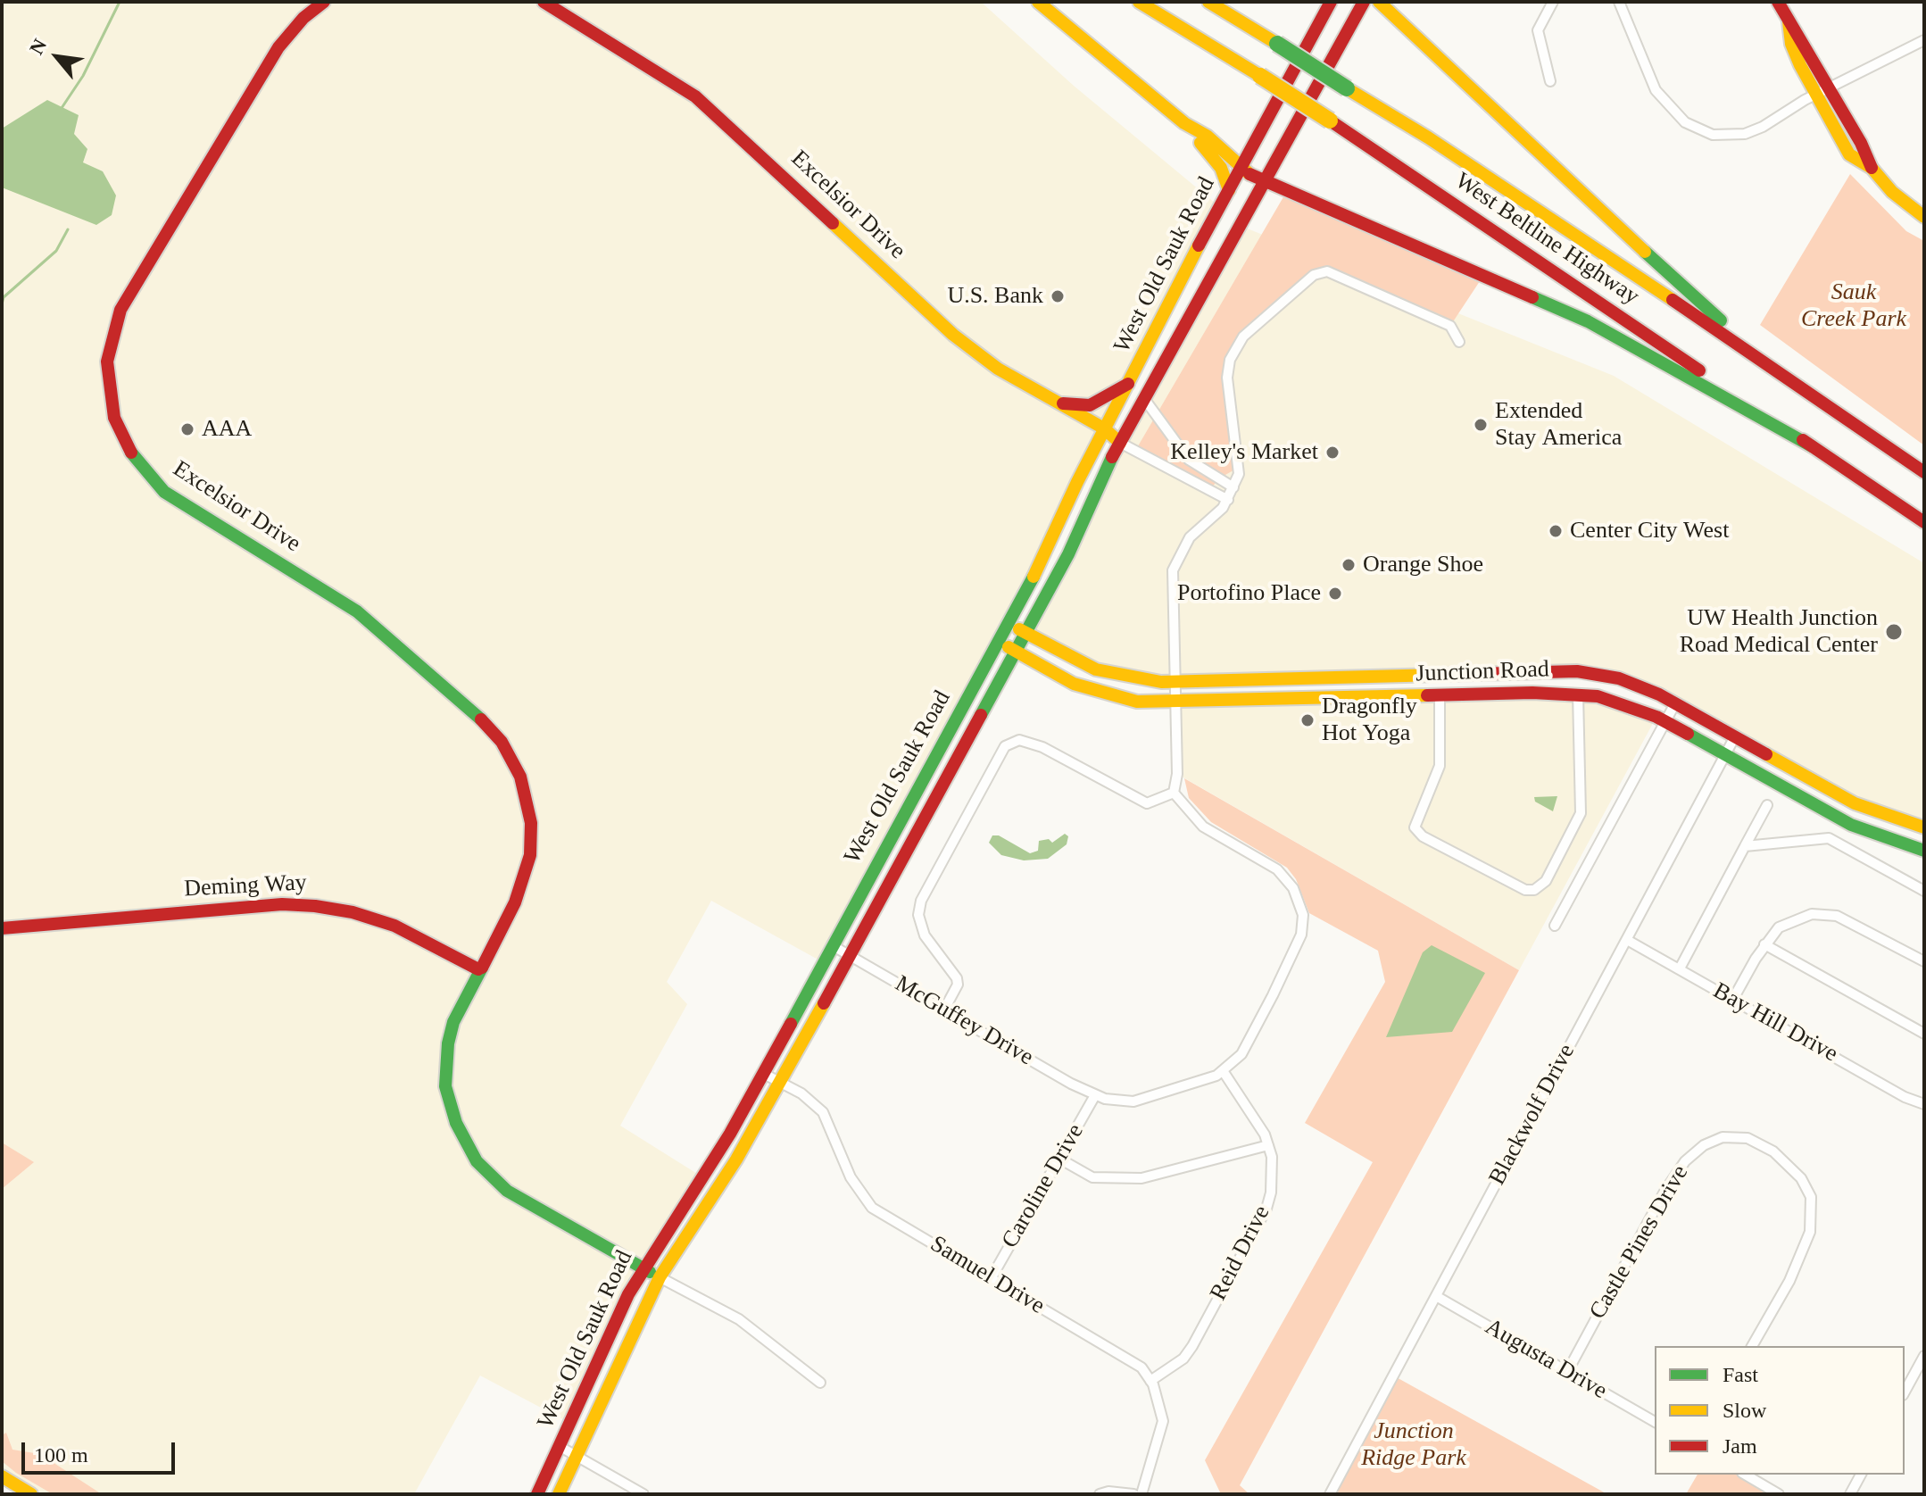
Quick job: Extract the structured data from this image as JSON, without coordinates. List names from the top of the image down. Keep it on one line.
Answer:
{"streets":{"main road":["Excelsior Drive","West Beltline Highway","West Old Sauk Road","Junction Road","Deming Way"],"street":["McGuffey Drive","Bay Hill Drive","Blackwolf Drive","Caroline Drive","Castle Pines Drive","Reid Drive","Samuel Drive","Augusta Drive"]},"crossings":[["Excelsior Drive","West Old Sauk Road"],["Excelsior Drive","Deming Way"],["West Old Sauk Road","Junction Road"],["West Old Sauk Road","McGuffey Drive"],["West Old Sauk Road","Samuel Drive"],["Junction Road","Blackwolf Drive"],["McGuffey Drive","Caroline Drive"],["Bay Hill Drive","Blackwolf Drive"],["Blackwolf Drive","Augusta Drive"],["Caroline Drive","Samuel Drive"],["Castle Pines Drive","Augusta Drive"],["Reid Drive","Samuel Drive"]],"parks":["Sauk Creek Park","Junction Ridge Park"],"places":["U.S. Bank","Extended Stay America","AAA","Kelley's Market","Center City West","Orange Shoe","Portofino Place","UW Health Junction Road Medical Center","Dragonfly Hot Yoga"],"legend":["Fast","Slow","Jam"],"scale_bar":"100 m","north":"top left"}
